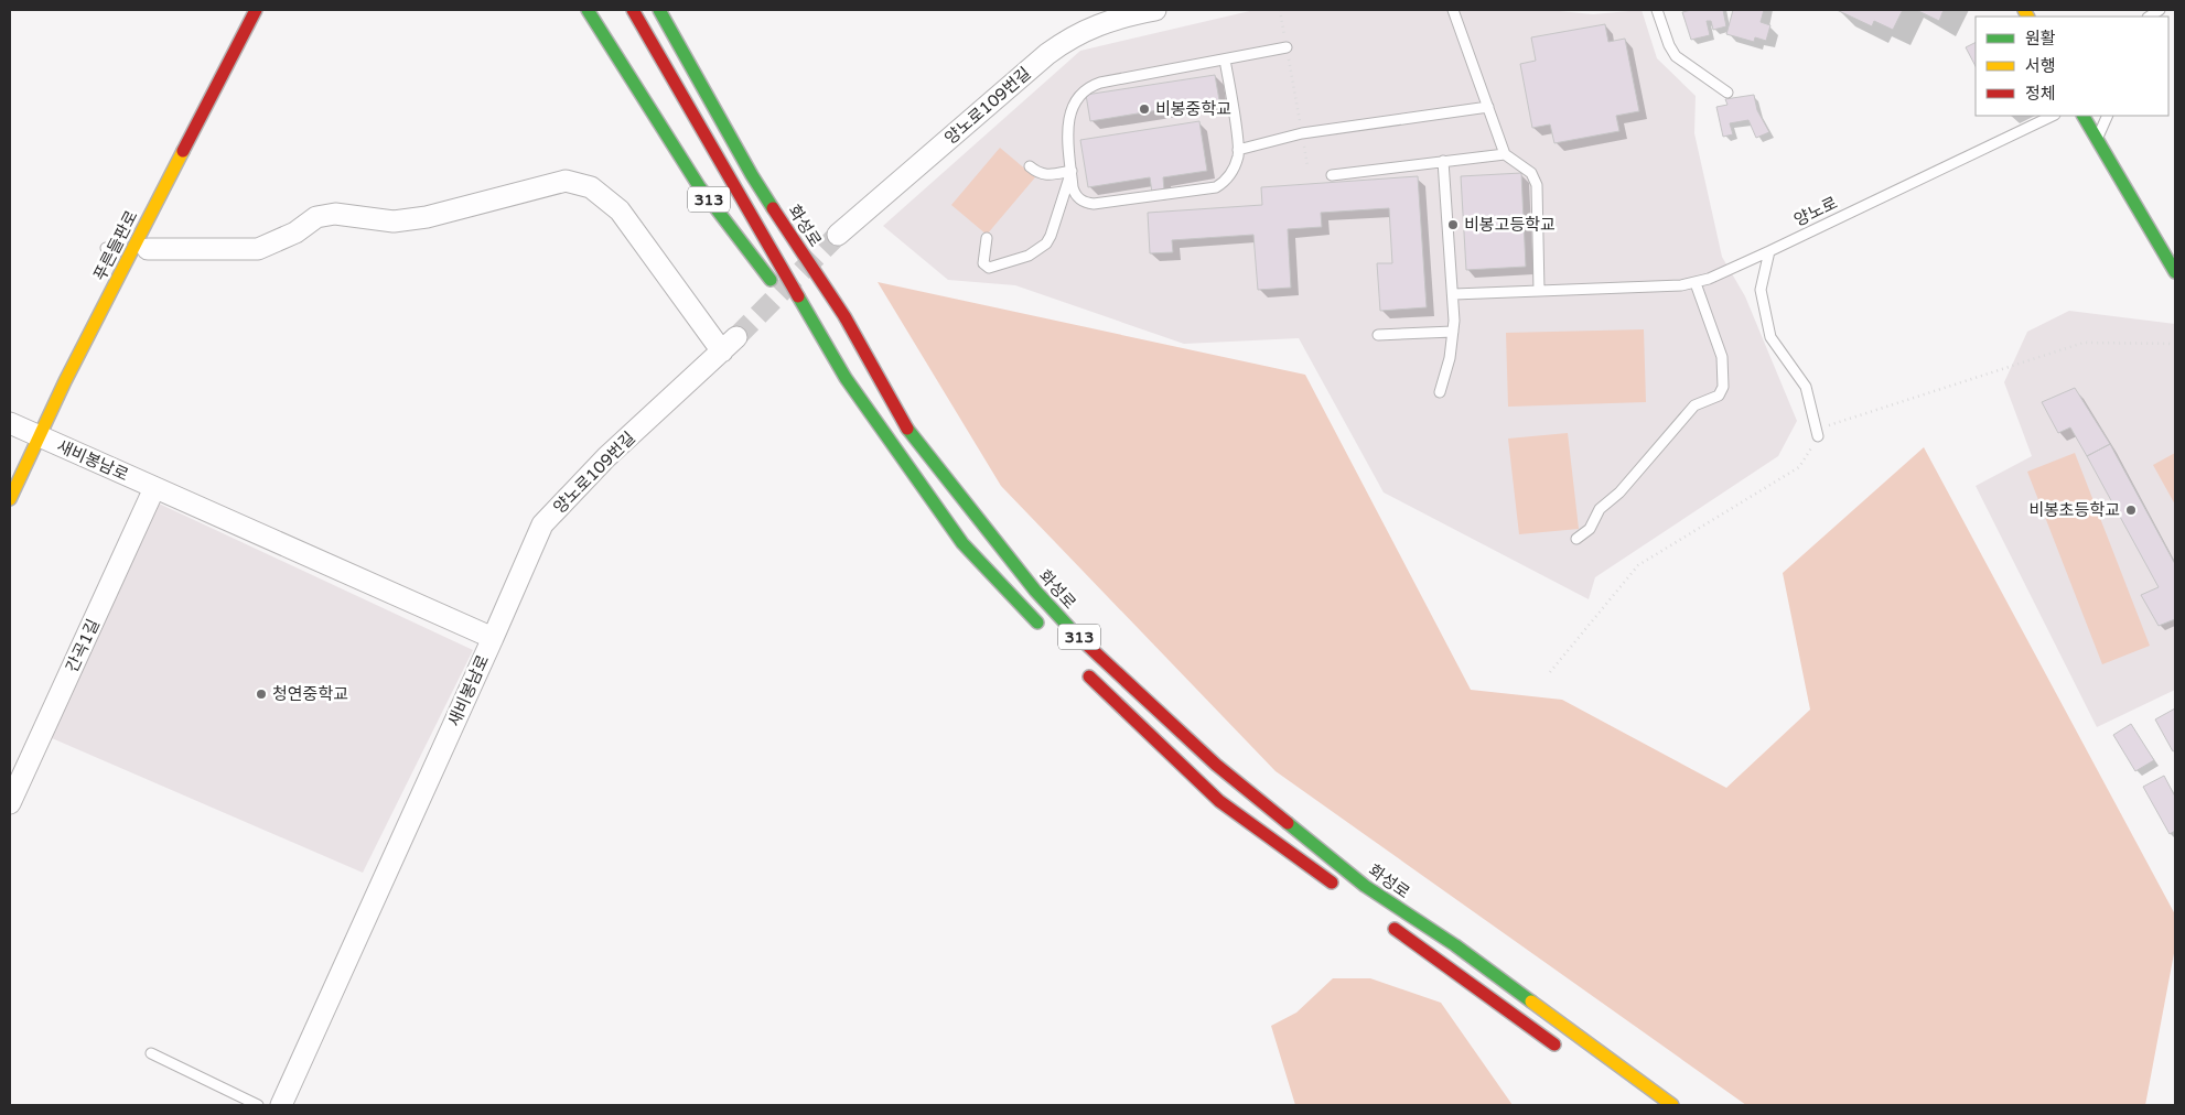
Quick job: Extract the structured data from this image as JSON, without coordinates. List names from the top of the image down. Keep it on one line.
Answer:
{"streets":{"main road":["313","화성로","푸른들판로"],"street":["양노로109번길","새비봉남로","간곡1길"],"lane":["양노로"]},"crossings":[["양노로109번길","새비봉남로"],["푸른들판로","새비봉남로"],["새비봉남로","간곡1길"]],"places":["비봉중학교","비봉고등학교","비봉초등학교","청연중학교"],"legend":["원활","서행","정체"]}
